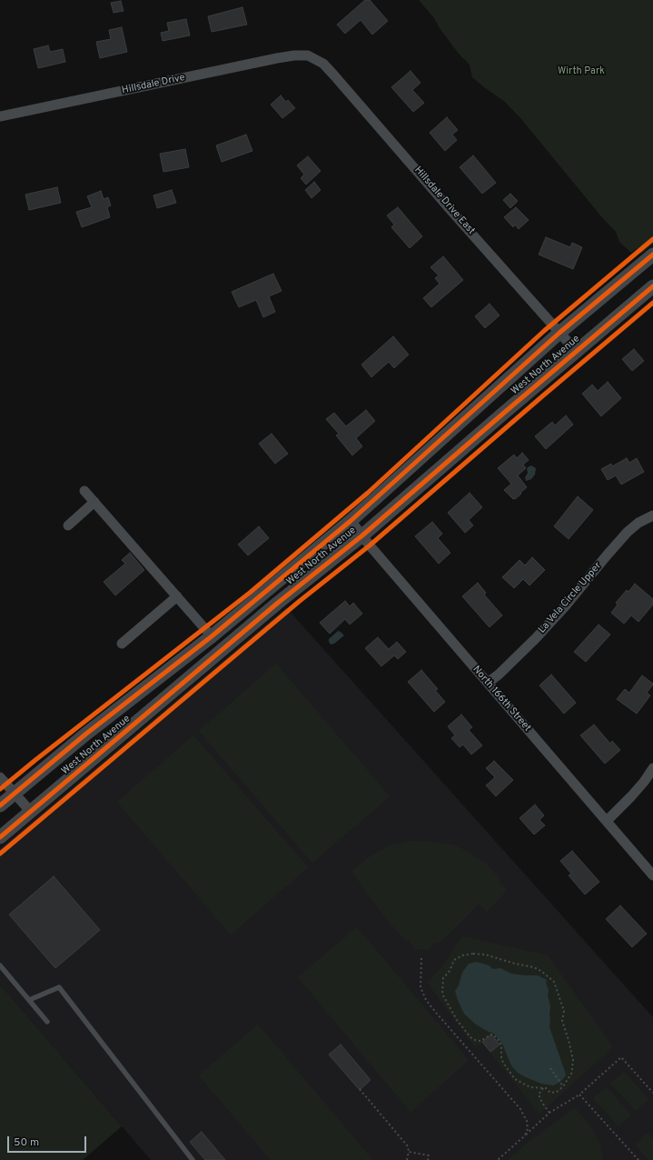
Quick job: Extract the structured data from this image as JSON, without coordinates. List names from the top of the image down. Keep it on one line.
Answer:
{"streets":{"main road":["West North Avenue"],"street":["Hillsdale Drive","Hillsdale Drive East","La Vela Circle Upper","North 166th Street"]},"crossings":[["Hillsdale Drive","Hillsdale Drive East"],["Hillsdale Drive East","West North Avenue"],["West North Avenue","North 166th Street"],["La Vela Circle Upper","North 166th Street"]],"parks":["Wirth Park"],"scale_bar":"50 m"}
